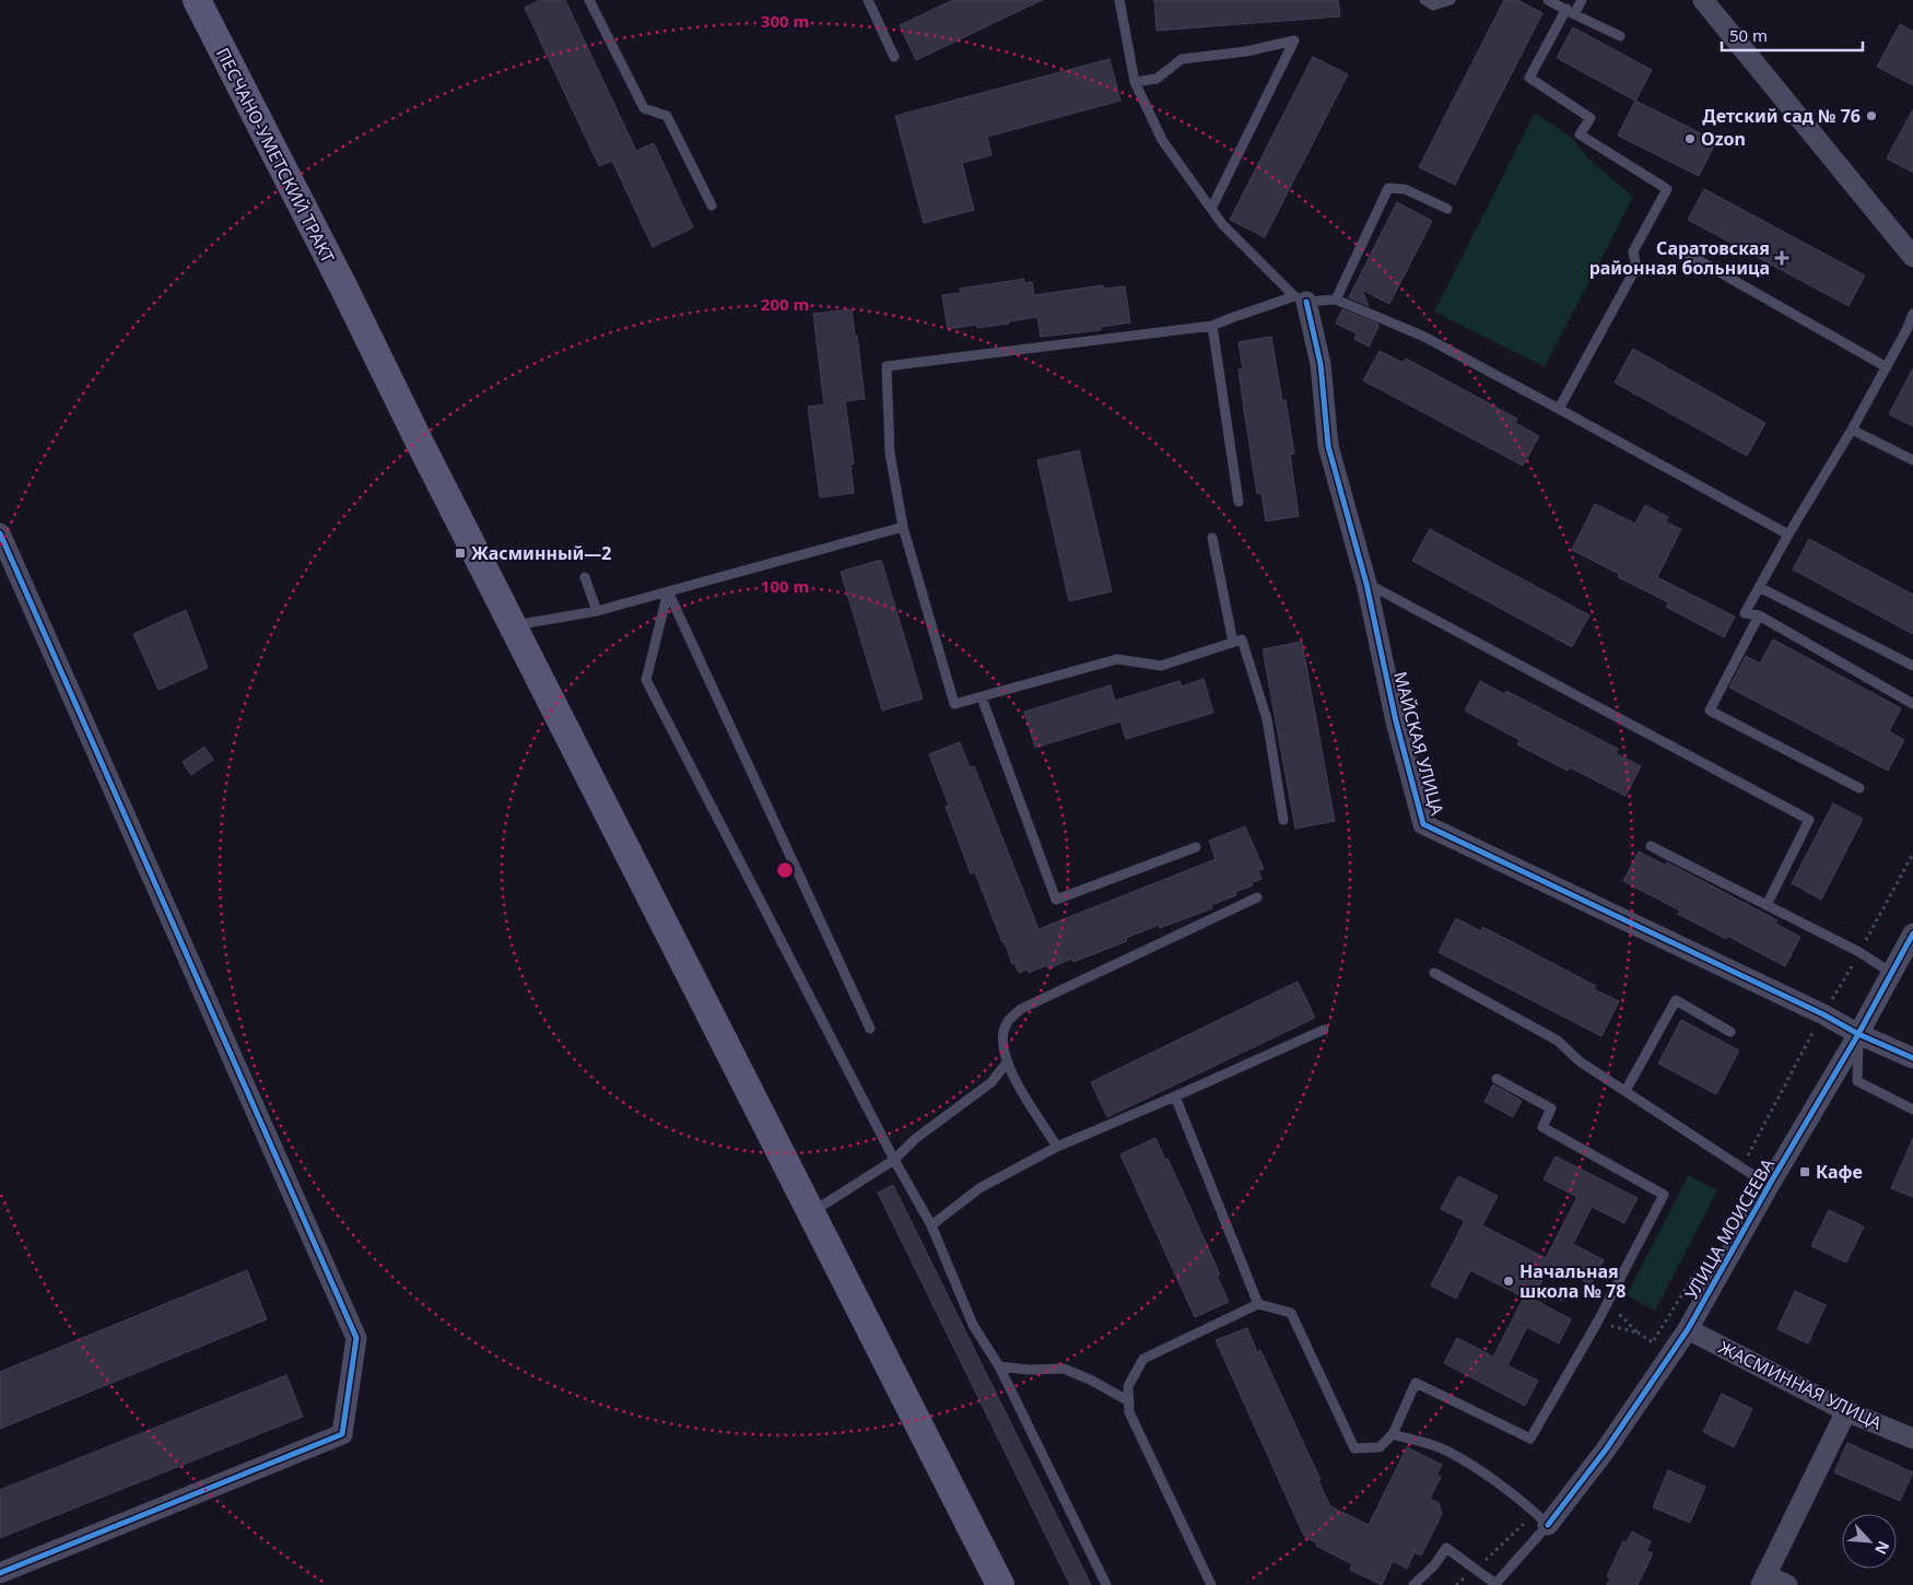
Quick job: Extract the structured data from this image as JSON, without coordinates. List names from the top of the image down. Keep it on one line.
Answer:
{"streets":{"main road":["ПЕСЧАНО-УМЕТСКИЙ ТРАКТ"],"street":["МАЙСКАЯ УЛИЦА","УЛИЦА МОИСЕЕВА","ЖАСМИННАЯ УЛИЦА"]},"crossings":[["МАЙСКАЯ УЛИЦА","УЛИЦА МОИСЕЕВА"],["УЛИЦА МОИСЕЕВА","ЖАСМИННАЯ УЛИЦА"]],"places":{"other":["Детский сад № 76","Ozon","Начальная школа № 78"],"health":["Саратовская районная больница"],"transit":["Жасминный—2","Кафе"]},"scale_bar":"50 m","north":"bottom right","rings":["300 m","200 m","100 m"]}
